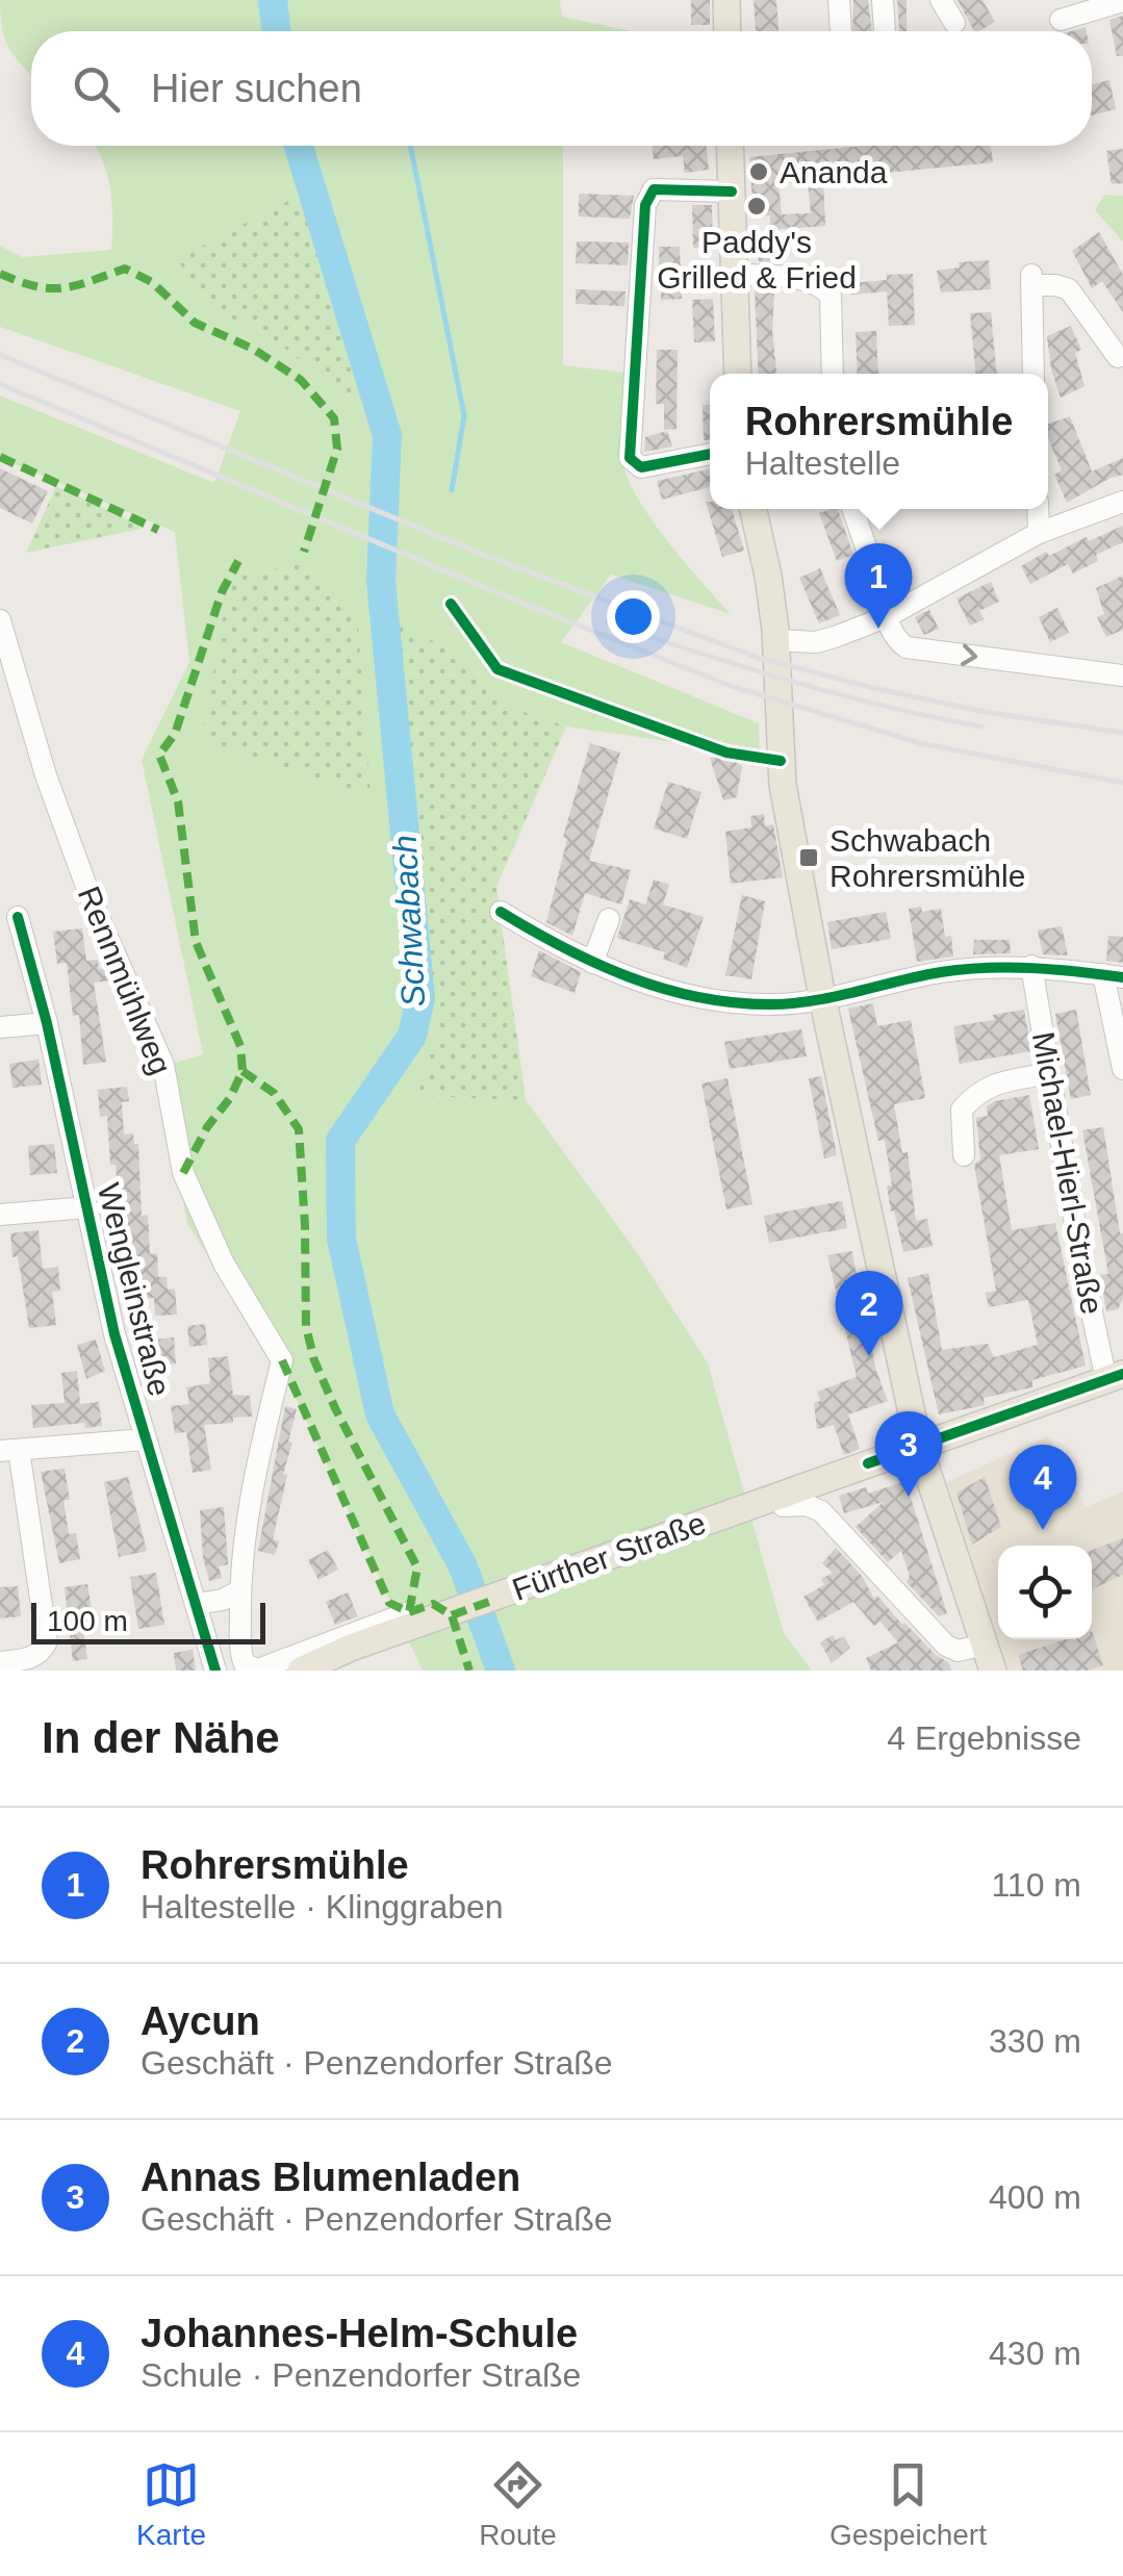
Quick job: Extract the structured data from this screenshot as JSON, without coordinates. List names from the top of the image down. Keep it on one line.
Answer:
{"streets":{"main road":["Fürther Straße"],"street":["Rennmühlweg","Michael-Hierl-Straße","Wengleinstraße"]},"crossings":[["Michael-Hierl-Straße","Fürther Straße"]],"water":["Schwabach"],"places":{"other":["Ananda","Paddy's Grilled & Fried"],"transit":["Schwabach Rohrersmühle"]},"scale_bar":"100 m","page":{"search":"Hier suchen","popup":["Rohrersmühle","Haltestelle"],"pins":["1","2","3","4"],"scale":"100 m","heading":["In der Nähe","4 Ergebnisse"],"list":[{"mark":"1","name":"Rohrersmühle","note":"Haltestelle · Klinggraben","value":"110 m"},{"mark":"2","name":"Aycun","note":"Geschäft · Penzendorfer Straße","value":"330 m"},{"mark":"3","name":"Annas Blumenladen","note":"Geschäft · Penzendorfer Straße","value":"400 m"},{"mark":"4","name":"Johannes-Helm-Schule","note":"Schule · Penzendorfer Straße","value":"430 m"}],"nav":["Karte","Route","Gespeichert"]}}
